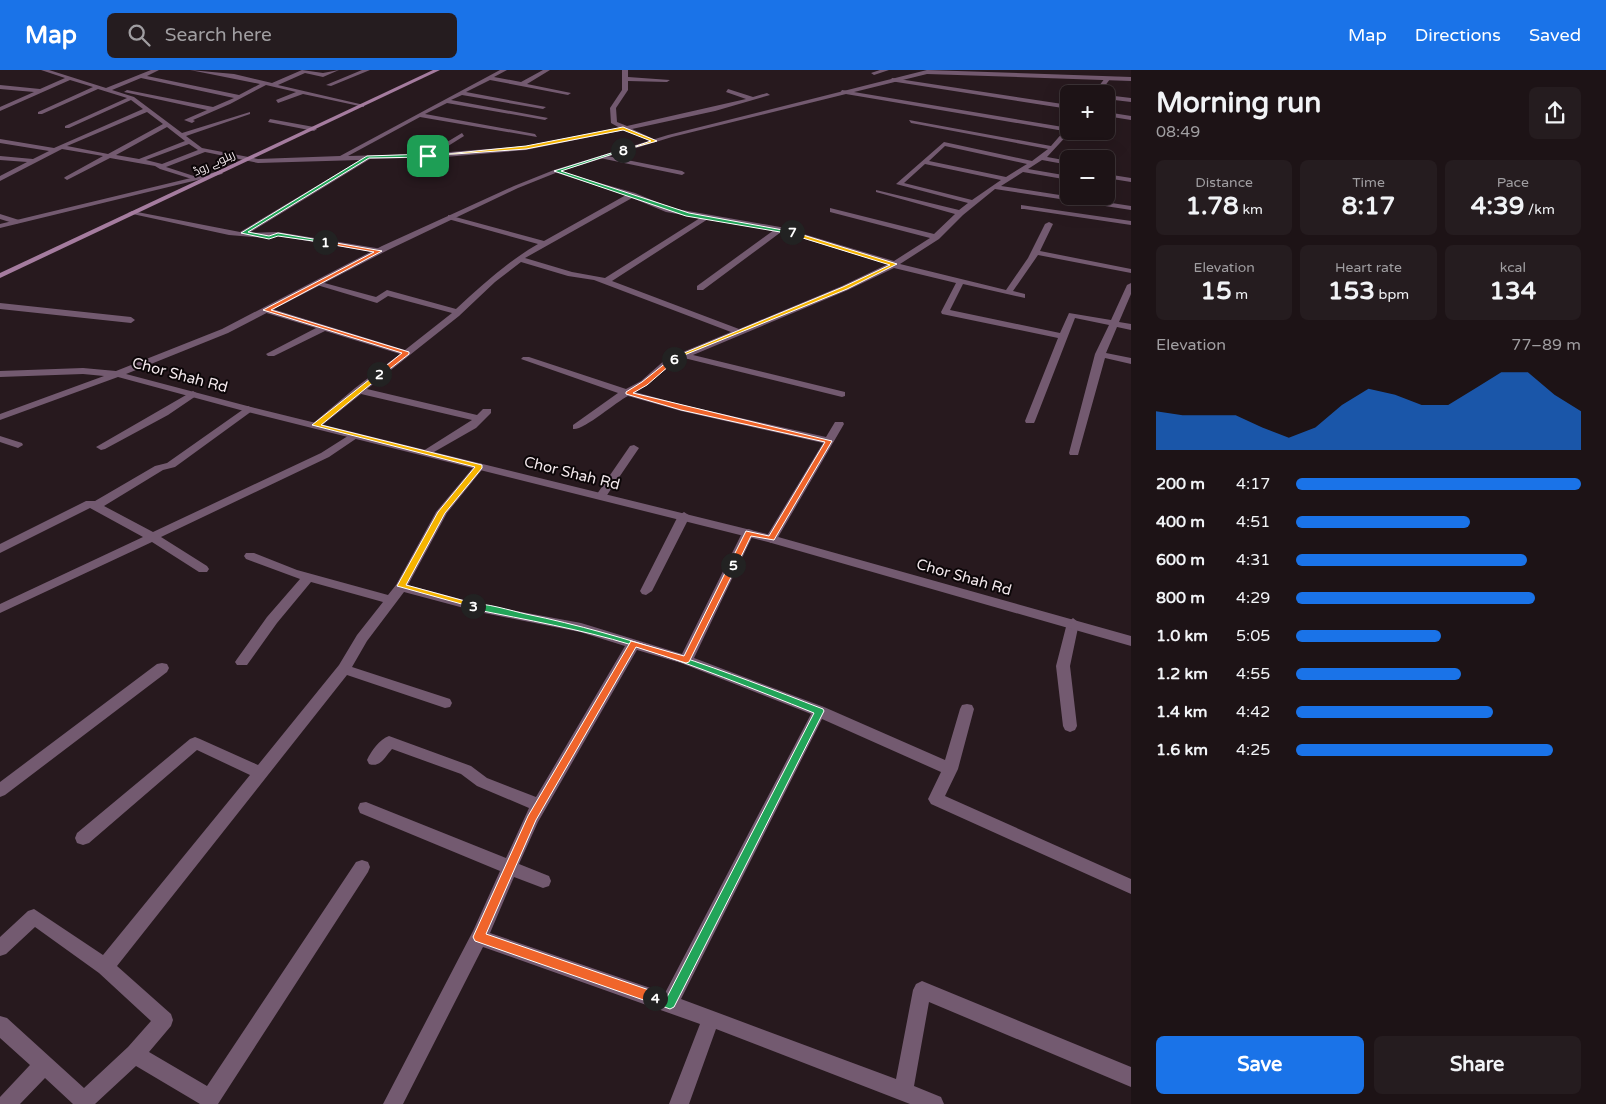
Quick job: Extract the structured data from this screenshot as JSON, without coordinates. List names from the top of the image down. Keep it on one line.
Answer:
{"streets":{"main road":["ریلوے روڈ"],"street":["Chor Shah Rd"]},"page":{"header":"Map","search":"Search here","nav":["Map","Directions","Saved"],"heading":["Morning run","08:49"],"map_buttons":["+","−"],"pins":["8","7","1","6","2","5","3","4"],"stats":[["Distance","1.78 km"],["Time","8:17"],["Pace","4:39 /km"],["Elevation","15 m"],["Heart rate","153 bpm"],["kcal","134"]],"chart":["Elevation","77–89 m"],"list":[{"name":"200 m","note":"4:17"},{"name":"400 m","note":"4:51"},{"name":"600 m","note":"4:31"},{"name":"800 m","note":"4:29"},{"name":"1.0 km","note":"5:05"},{"name":"1.2 km","note":"4:55"},{"name":"1.4 km","note":"4:42"},{"name":"1.6 km","note":"4:25"}],"buttons":["Save","Share"]}}
